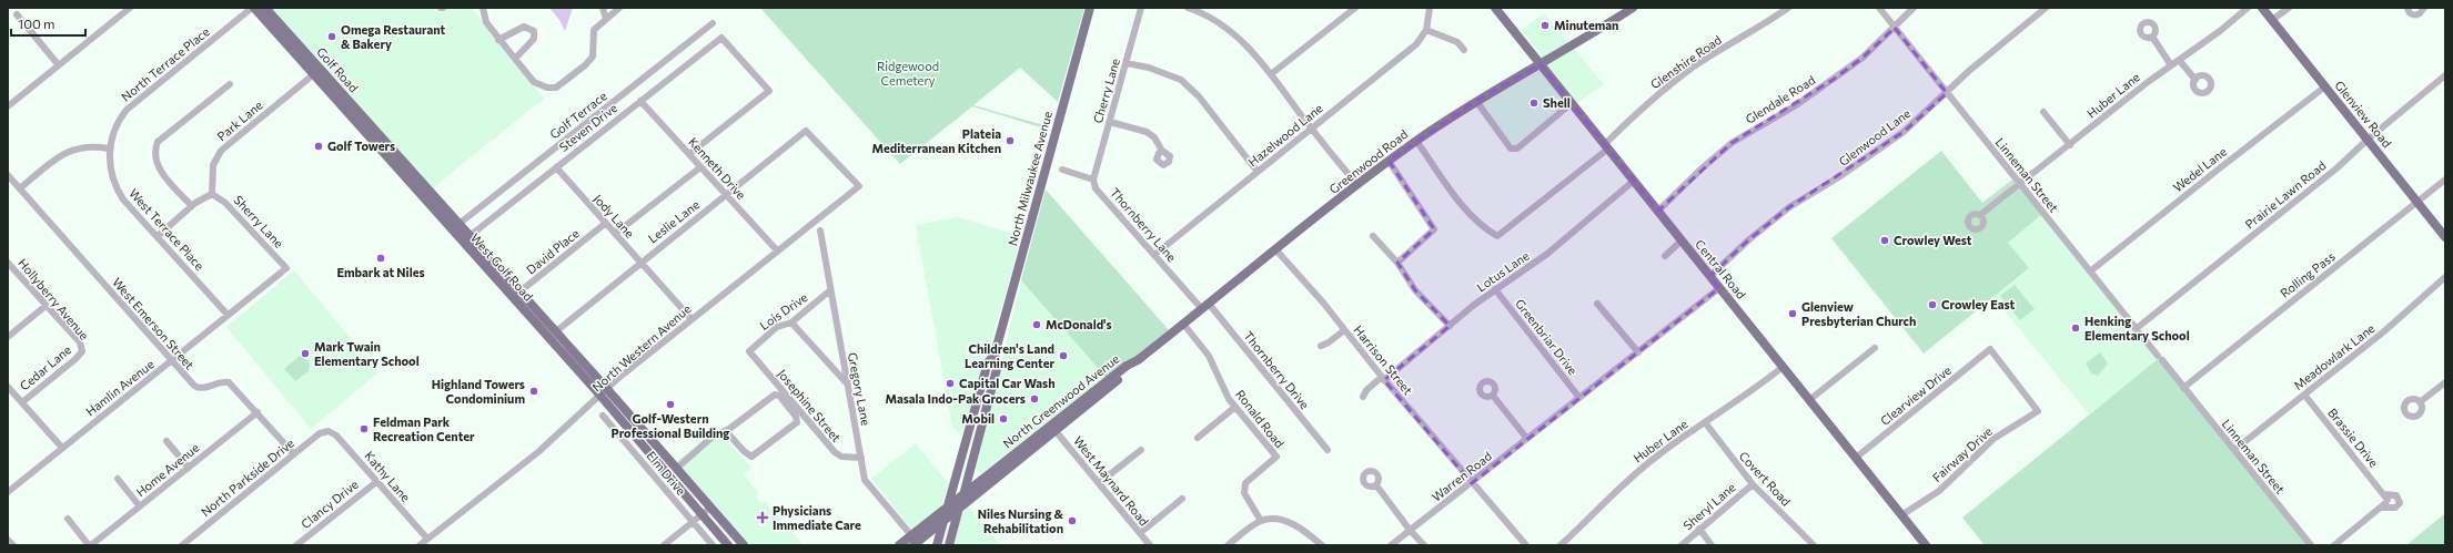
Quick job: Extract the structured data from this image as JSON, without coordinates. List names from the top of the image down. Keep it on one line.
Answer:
{"streets":{"main road":["Golf Road","Glenview Road","Greenwood Road","North Milwaukee Avenue","West Golf Road","Central Road","North Greenwood Avenue"],"street":["Glenshire Road","North Terrace Place","Cherry Lane","Huber Lane","Glendale Road","Golf Terrace","Park Lane","Steven Drive","Hazelwood Lane","Glenwood Lane","Kenneth Drive","Wedel Lane","Linneman Street","Prairie Lawn Road","Jody Lane","Sherry Lane","Leslie Lane","Thornberry Lane","West Terrace Place","David Place","Lotus Lane","Rolling Pass","Hollyberry Avenue","Lois Drive","West Emerson Street","Greenbriar Drive","North Western Avenue","Meadowlark Lane","Harrison Street","Cedar Lane","Thornberry Drive","Hamlin Avenue","Gregory Lane","Clearview Drive","Josephine Street","Ronald Road","Brassie Drive","Fairway Drive","Home Avenue","Elm Drive","Kathy Lane","Warren Road","North Parkside Drive","Covert Road","West Maynard Road","Clancy Drive","Sheryl Lane"]},"crossings":[["Glenshire Road","Central Road"],["North Terrace Place","West Terrace Place"],["North Terrace Place","West Golf Road"],["Golf Road","Park Lane"],["Golf Road","West Golf Road"],["Cherry Lane","Thornberry Lane"],["Huber Lane","Linneman Street"],["Huber Lane","Central Road"],["Huber Lane","Covert Road"],["Glendale Road","Linneman Street"],["Glendale Road","Central Road"],["Glenview Road","Wedel Lane"],["Glenview Road","Prairie Lawn Road"],["Glenview Road","Rolling Pass"],["Golf Terrace","West Golf Road"],["Park Lane","Sherry Lane"],["Park Lane","West Golf Road"],["Steven Drive","Kenneth Drive"],["Steven Drive","Jody Lane"],["Steven Drive","West Golf Road"],["Hazelwood Lane","Thornberry Lane"],["Glenwood Lane","Linneman Street"],["Glenwood Lane","Central Road"],["Greenwood Road","Thornberry Lane"],["Greenwood Road","Central Road"],["Greenwood Road","Thornberry Drive"],["Greenwood Road","North Greenwood Avenue"],["Greenwood Road","Ronald Road"],["Kenneth Drive","Leslie Lane"],["Kenneth Drive","North Western Avenue"],["Wedel Lane","Linneman Street"],["Linneman Street","Prairie Lawn Road"],["Linneman Street","Rolling Pass"],["Linneman Street","Meadowlark Lane"],["North Milwaukee Avenue","North Greenwood Avenue"],["Jody Lane","Leslie Lane"],["Jody Lane","David Place"],["Jody Lane","North Western Avenue"],["Sherry Lane","Hamlin Avenue"],["Leslie Lane","West Golf Road"],["Leslie Lane","North Western Avenue"],["Thornberry Lane","Thornberry Drive"],["West Terrace Place","Hamlin Avenue"],["David Place","West Golf Road"],["West Golf Road","North Western Avenue"],["Central Road","Lotus Lane"],["Central Road","Clearview Drive"],["Central Road","Fairway Drive"],["Central Road","Warren Road"],["Lotus Lane","Greenbriar Drive"],["Lotus Lane","Harrison Street"],["Hollyberry Avenue","Cedar Lane"],["Lois Drive","Gregory Lane"],["Lois Drive","Josephine Street"],["West Emerson Street","Hamlin Avenue"],["West Emerson Street","Home Avenue"],["West Emerson Street","North Parkside Drive"],["Greenbriar Drive","Warren Road"],["North Western Avenue","Kathy Lane"],["Meadowlark Lane","Brassie Drive"],["Harrison Street","Warren Road"],["Gregory Lane","North Greenwood Avenue"],["Gregory Lane","Josephine Street"],["Clearview Drive","Fairway Drive"],["North Greenwood Avenue","West Maynard Road"],["Kathy Lane","North Parkside Drive"],["Kathy Lane","Clancy Drive"],["Covert Road","Sheryl Lane"]],"parks":["Ridgewood Cemetery"],"places":{"other":["Minuteman","Omega Restaurant & Bakery","Shell","Plateia Mediterranean Kitchen","Golf Towers","Crowley West","Embark at Niles","Crowley East","Glenview Presbyterian Church","McDonald's","Henking Elementary School","Mark Twain Elementary School","Children's Land Learning Center","Capital Car Wash","Highland Towers Condominium","Masala Indo-Pak Grocers","Golf-Western Professional Building","Mobil","Feldman Park Recreation Center","Niles Nursing & Rehabilitation"],"health":["Physicians Immediate Care"]},"scale_bar":"100 m"}
